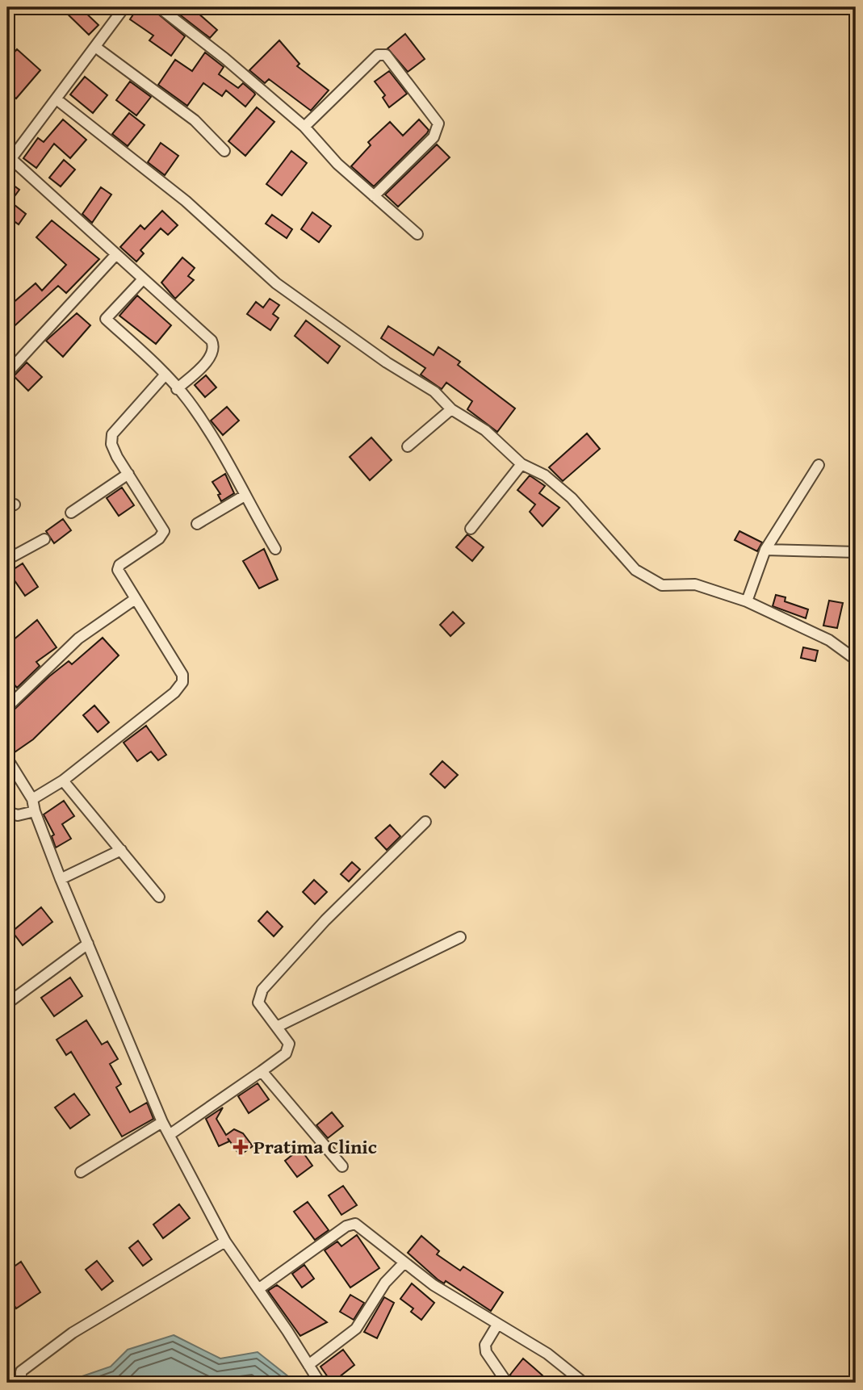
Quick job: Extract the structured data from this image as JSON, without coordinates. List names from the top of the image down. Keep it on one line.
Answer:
{"places":{"health":["Pratima Clinic"]}}
